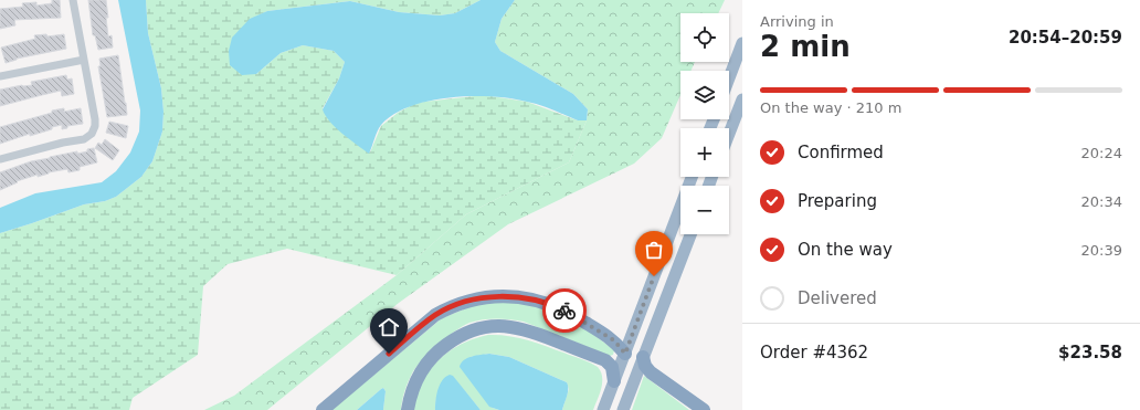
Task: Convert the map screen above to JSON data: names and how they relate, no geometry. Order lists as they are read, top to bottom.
{
  "page": {
    "heading": ["2 min", "Arriving in", "20:54–20:59"],
    "panel": ["Order #4362", "$23.58"],
    "map_buttons": ["+", "−"],
    "bar": "On the way · 210 m",
    "list": [
      ["Confirmed", "20:24"],
      ["Preparing", "20:34"],
      ["On the way", "20:39"],
      "Delivered"
    ]
  }
}
